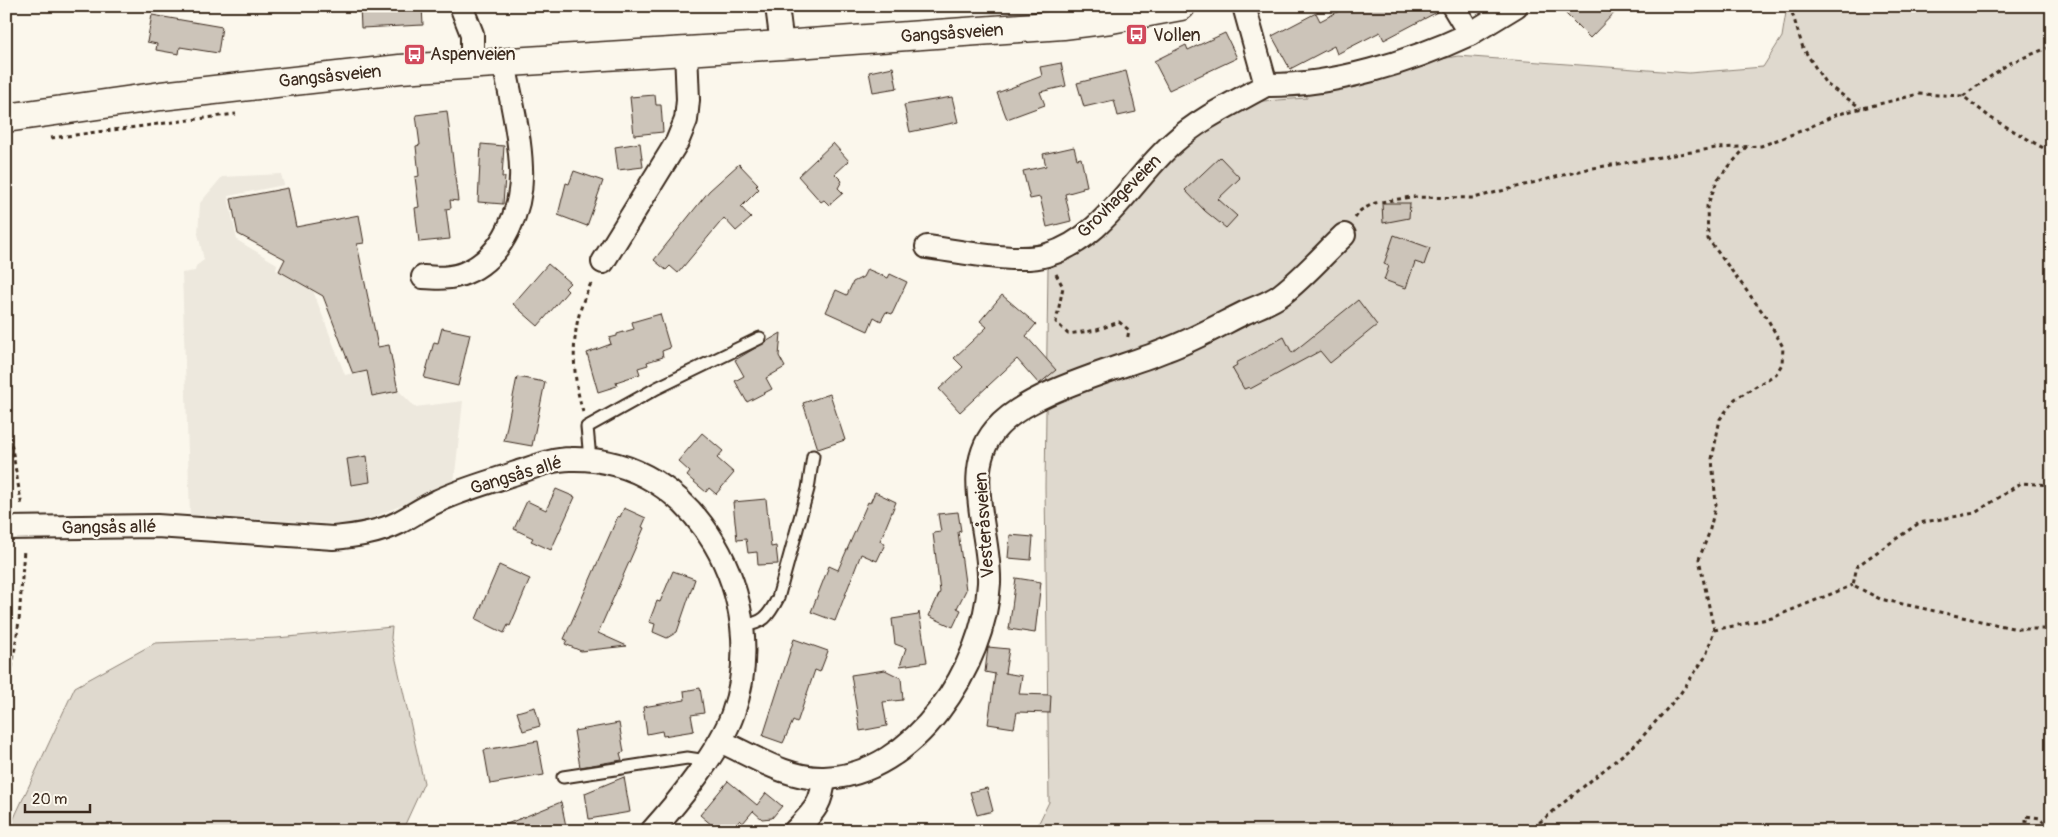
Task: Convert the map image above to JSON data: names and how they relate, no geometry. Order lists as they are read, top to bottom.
{
  "streets": {
    "street": [
      "Gangsåsveien",
      "Grovhageveien",
      "Gangsås allé",
      "Vesteråsveien"
    ]
  },
  "crossings": [
    ["Gangsås allé", "Vesteråsveien"]
  ],
  "places": {
    "bus stop": ["Vollen", "Aspenveien"]
  },
  "scale_bar": "20 m"
}
